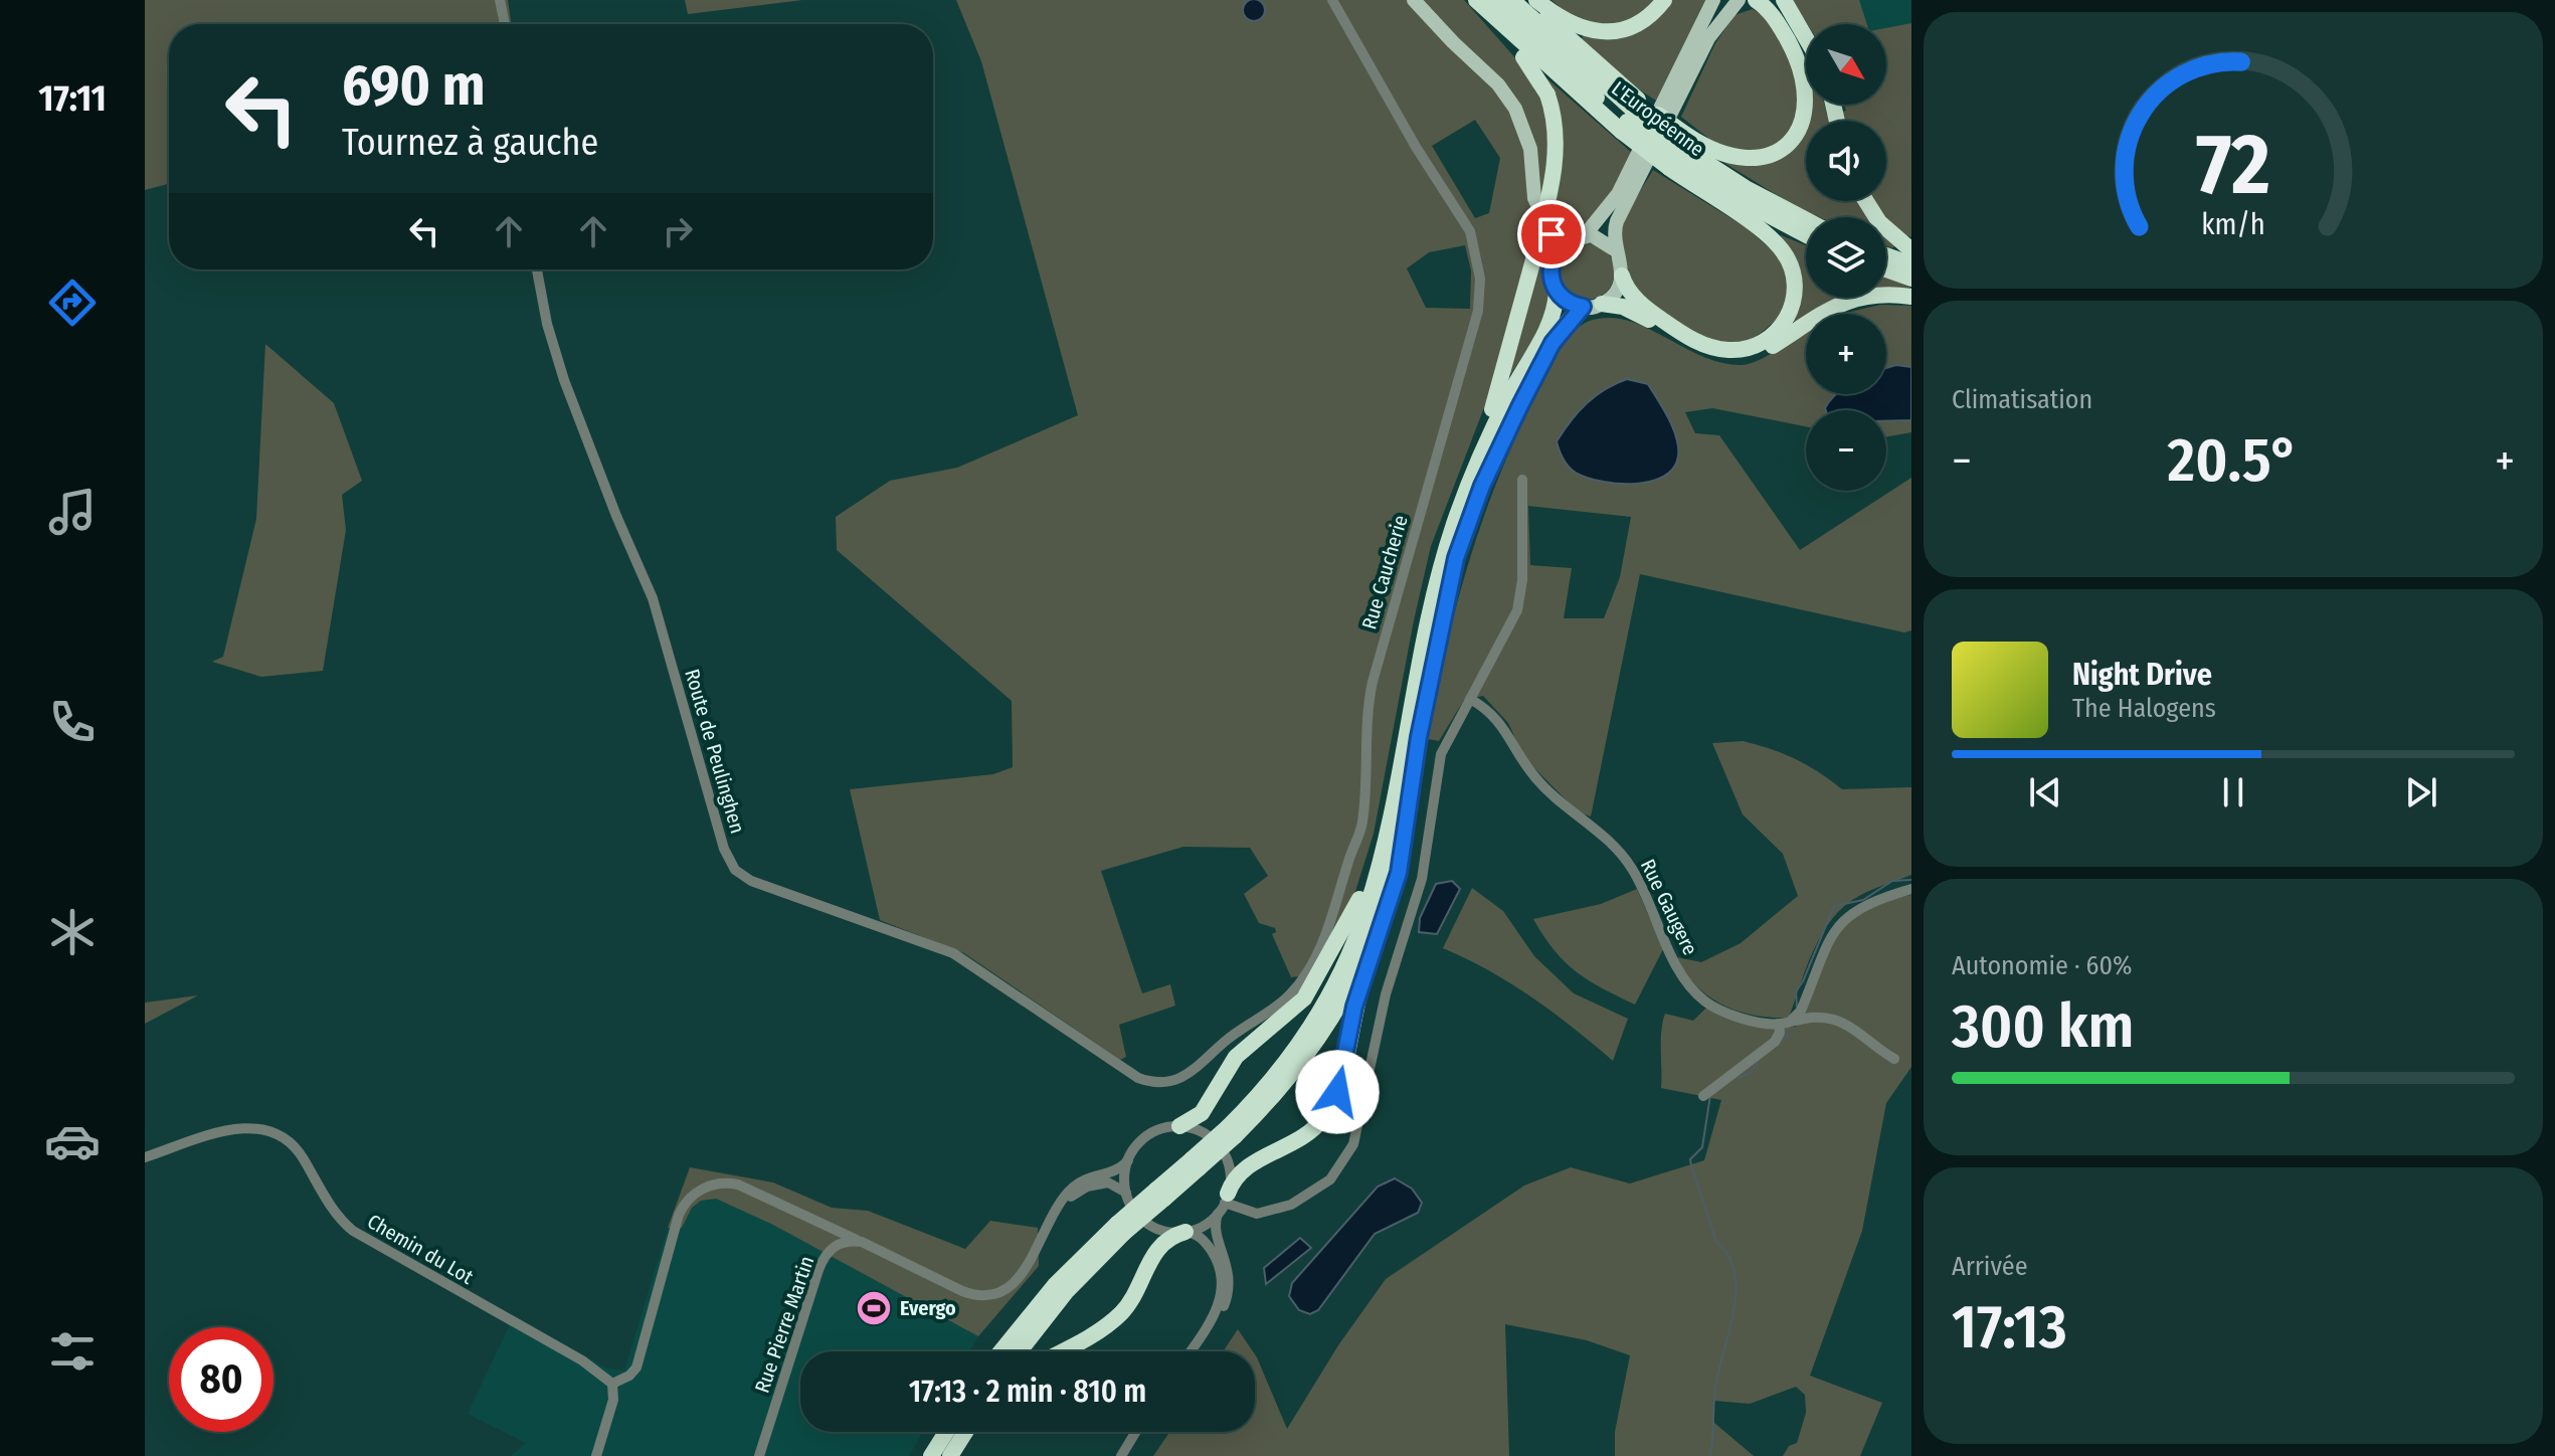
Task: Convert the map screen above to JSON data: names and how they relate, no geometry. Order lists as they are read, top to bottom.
{
  "streets": {
    "highway": ["L'Européenne"],
    "street": [
      "Rue Caucherie",
      "Route de Peulinghen",
      "Rue Gaugere",
      "Chemin du Lot",
      "Rue Pierre Martin"
    ]
  },
  "crossings": [
    ["Rue Caucherie", "Route de Peulinghen"]
  ],
  "places": {
    "sports": ["Evergo"]
  },
  "north": "bottom right",
  "page": {
    "tabs": "17:11",
    "map_buttons": ["+", "−"],
    "turn": ["690 m", "Tournez à gauche"],
    "tile": [
      "Climatisation",
      ["Autonomie · 60%", "300 km"],
      ["Arrivée", "17:13"]
    ],
    "heat": ["−", "20.5°", "+"],
    "song": ["Night Drive", "The Halogens"],
    "limit": "80",
    "trip": "17:13 · 2 min · 810 m",
    "gauge": ["72", "km/h"]
  }
}
